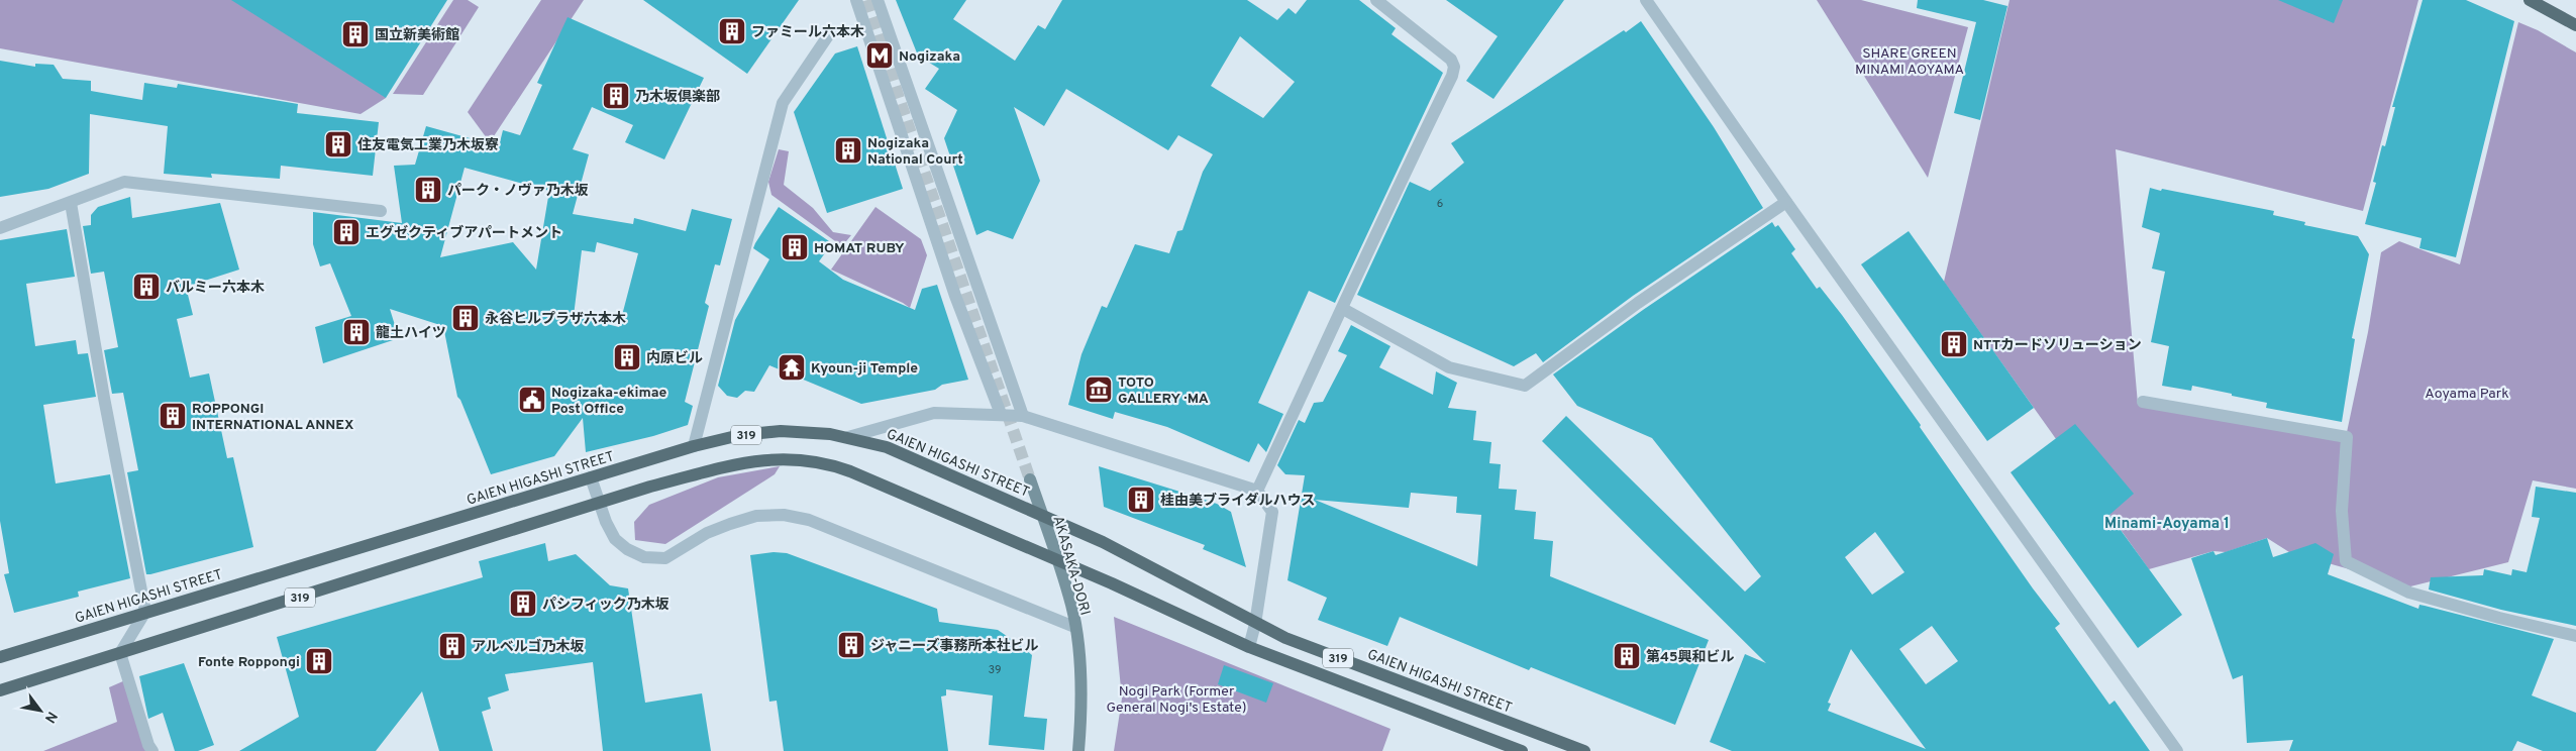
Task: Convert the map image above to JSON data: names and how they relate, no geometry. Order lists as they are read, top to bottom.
{
  "streets": {
    "main road": ["319", "GAIEN HIGASHI STREET", "AKASAKA-DORI"]
  },
  "districts": ["Minami-Aoyama 1"],
  "parks": ["SHARE GREEN MINAMI AOYAMA", "Aoyama Park", "Nogi Park (Former General Nogi's Estate)"],
  "places": {
    "building": [
      "ファミール六本木",
      "国立新美術館",
      "乃木坂倶楽部",
      "住友電気工業乃木坂寮",
      "Nogizaka National Court",
      "パーク・ノヴァ乃木坂",
      "エグゼクティブアパートメント",
      "HOMAT RUBY",
      "バルミー六本木",
      "永谷ヒルプラザ六本木",
      "龍土ハイツ",
      "NTTカードソリューション",
      "内原ビル",
      "ROPPONGI INTERNATIONAL ANNEX",
      "桂由美ブライダルハウス",
      "パシフィック乃木坂",
      "ジャニーズ事務所本社ビル",
      "アルベルゴ乃木坂",
      "第45興和ビル",
      "Fonte Roppongi"
    ],
    "metro station": ["Nogizaka"],
    "temple": ["Kyoun-ji Temple"],
    "museum": ["TOTO GALLERY · MA"],
    "public building": ["Nogizaka-ekimae Post Office"]
  },
  "house_numbers": ["6", "39"],
  "north": "bottom right"
}
